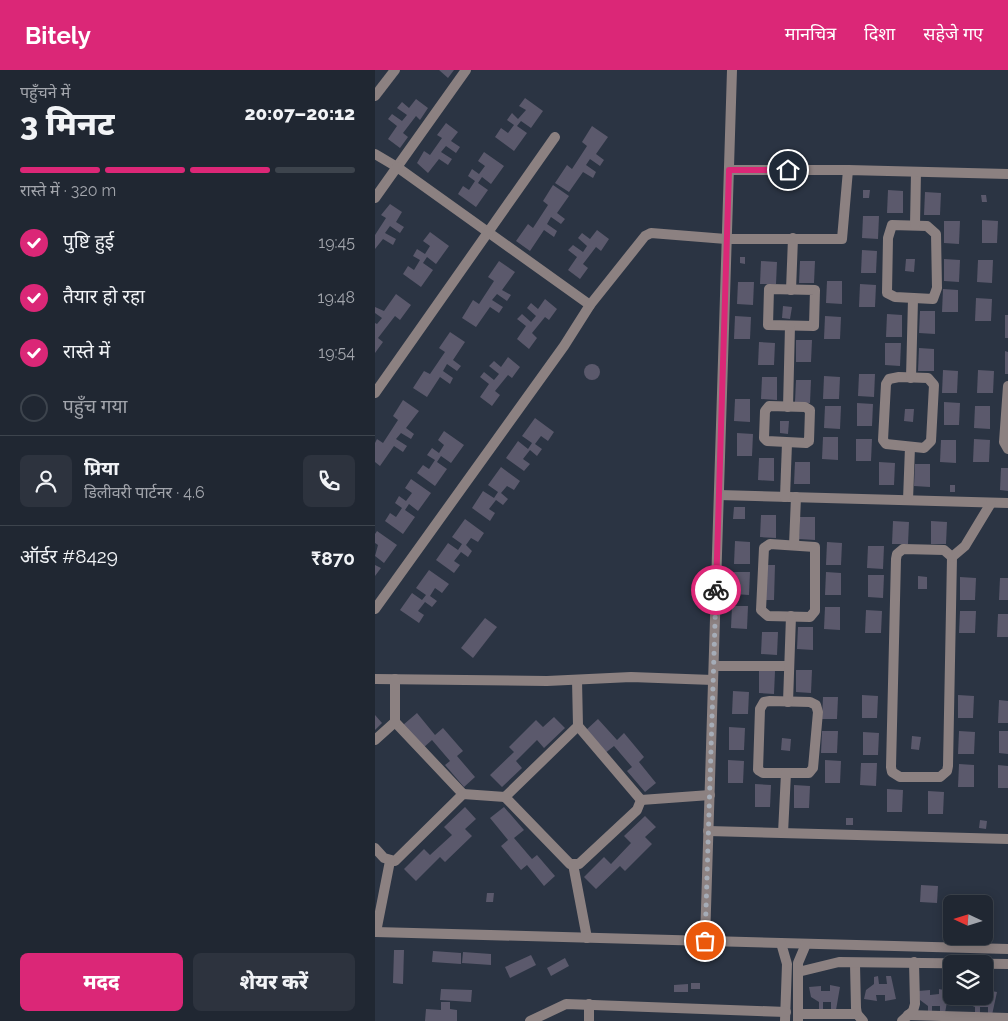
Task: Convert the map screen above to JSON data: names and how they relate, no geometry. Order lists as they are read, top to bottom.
{
  "north": "left",
  "page": {
    "header": "Bitely",
    "nav": ["मानचित्र", "दिशा", "सहेजे गए"],
    "heading": ["3 मिनट", "पहुँचने में", "20:07–20:12"],
    "panel": [
      "प्रिया",
      "डिलीवरी पार्टनर · 4.6",
      "ऑर्डर #8429",
      "₹870"
    ],
    "bar": "रास्ते में · 320 m",
    "list": [
      ["पुष्टि हुई", "19:45"],
      ["तैयार हो रहा", "19:48"],
      ["रास्ते में", "19:54"],
      "पहुँच गया"
    ],
    "buttons": ["मदद", "शेयर करें"]
  }
}
